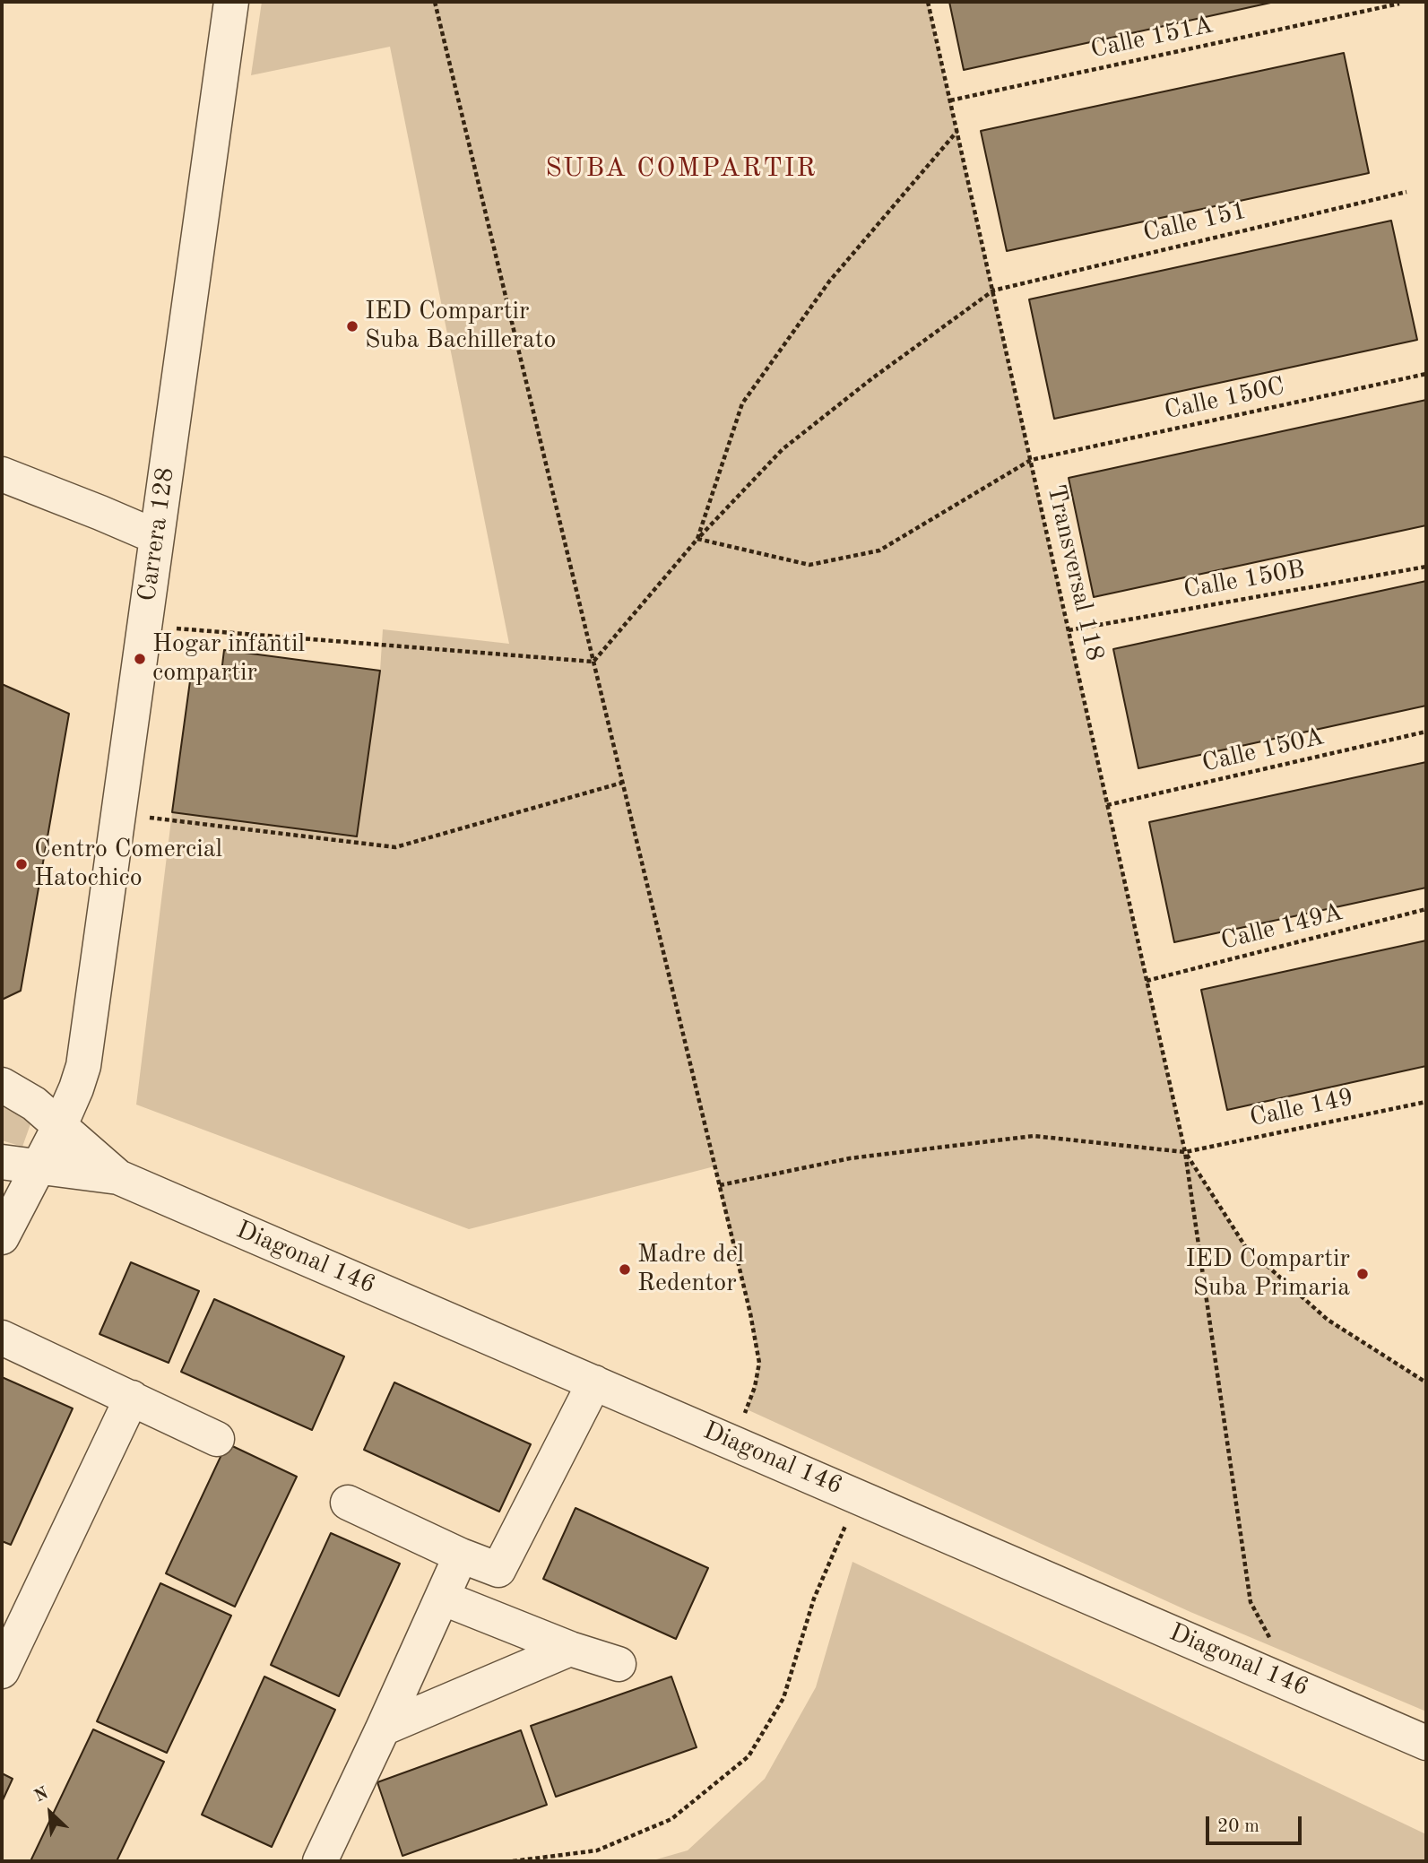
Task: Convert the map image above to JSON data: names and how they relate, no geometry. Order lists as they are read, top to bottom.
{
  "streets": {
    "street": ["Carrera 128", "Diagonal 146"],
    "path": [
      "Calle 151A",
      "Calle 151",
      "Calle 150C",
      "Transversal 118",
      "Calle 150B",
      "Calle 150A",
      "Calle 149A",
      "Calle 149"
    ]
  },
  "crossings": [
    ["Calle 151A", "Transversal 118"],
    ["Calle 151", "Transversal 118"],
    ["Calle 150C", "Transversal 118"],
    ["Carrera 128", "Diagonal 146"],
    ["Transversal 118", "Calle 150B"],
    ["Transversal 118", "Calle 150A"],
    ["Transversal 118", "Calle 149A"],
    ["Transversal 118", "Calle 149"],
    ["Transversal 118", "Diagonal 146"]
  ],
  "districts": ["SUBA COMPARTIR"],
  "places": [
    "IED Compartir Suba Bachillerato",
    "Hogar infantil compartir",
    "Centro Comercial Hatochico",
    "Madre del Redentor",
    "IED Compartir Suba Primaria"
  ],
  "scale_bar": "20 m",
  "north": "top left"
}
